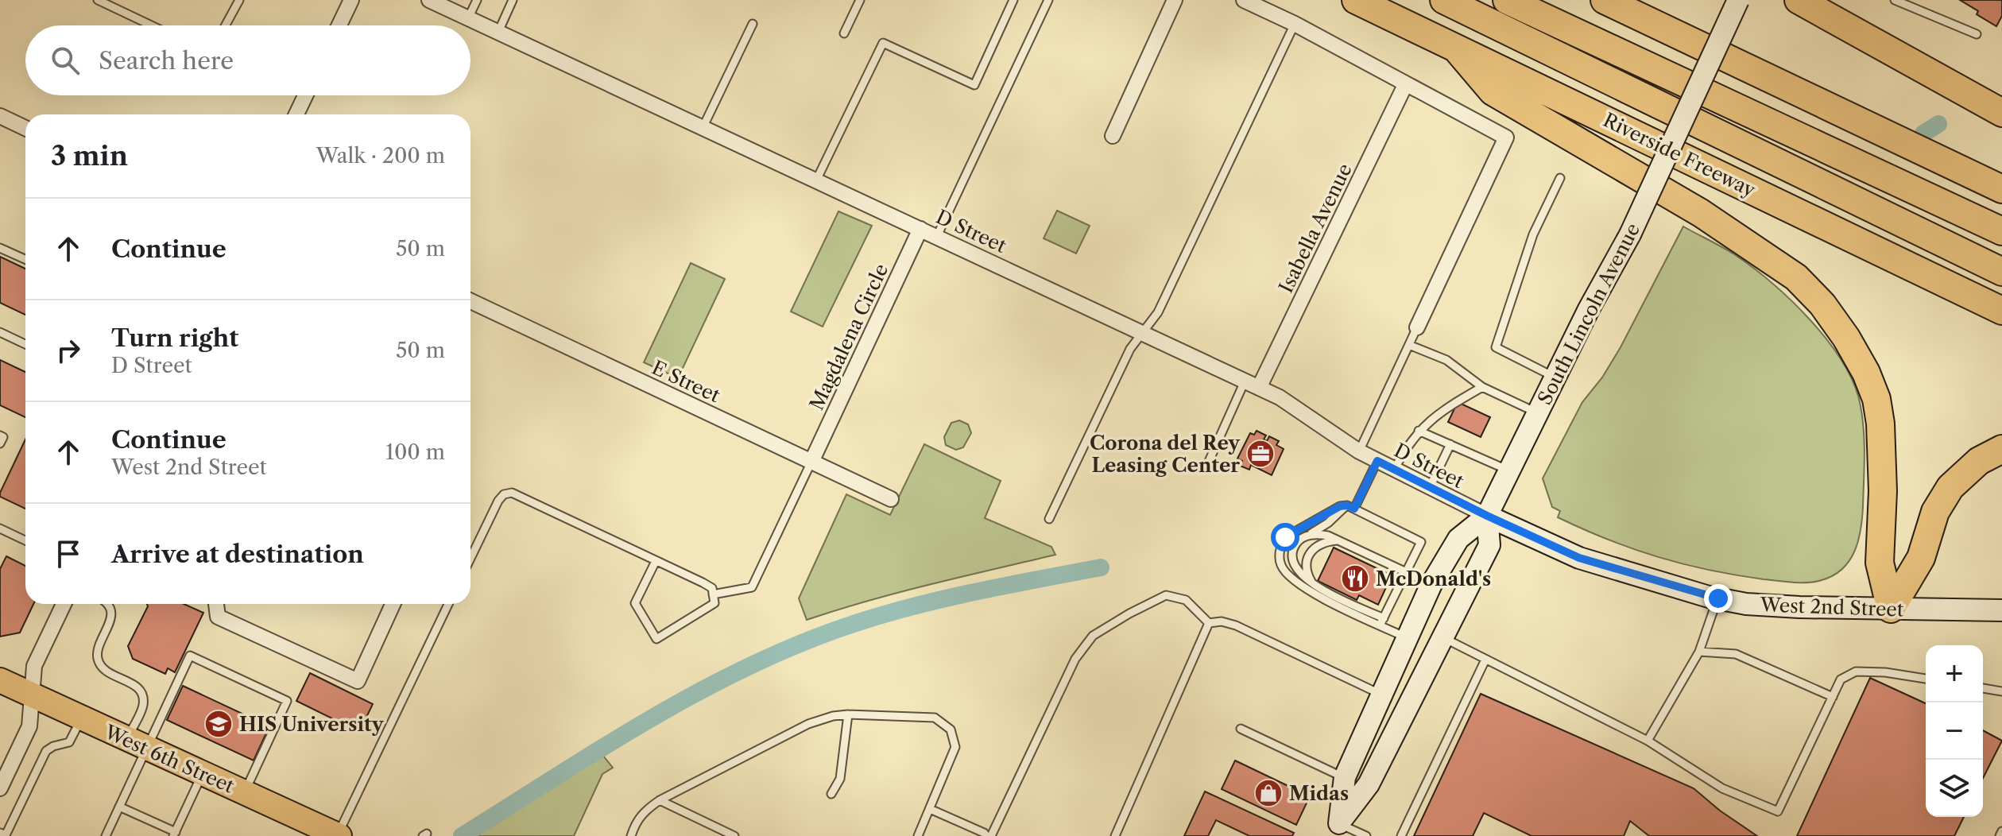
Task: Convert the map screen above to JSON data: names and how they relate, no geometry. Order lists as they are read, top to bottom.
{
  "streets": {
    "highway": ["Riverside Freeway"],
    "main road": ["South Lincoln Avenue", "West 2nd Street", "West 6th Street"],
    "street": [
      "Isabella Avenue",
      "D Street",
      "Magdalena Circle",
      "E Street"
    ]
  },
  "crossings": [
    ["Isabella Avenue", "D Street"],
    ["D Street", "South Lincoln Avenue"],
    ["D Street", "Magdalena Circle"],
    ["D Street", "West 2nd Street"],
    ["South Lincoln Avenue", "West 2nd Street"],
    ["Magdalena Circle", "E Street"]
  ],
  "places": {
    "office": ["Corona del Rey Leasing Center"],
    "restaurant": ["McDonald's"],
    "school or university": ["HIS University"],
    "shop": ["Midas"]
  },
  "page": {
    "search": "Search here",
    "heading": ["3 min", "Walk · 200 m"],
    "list": [
      ["Continue", "50 m"],
      ["Turn right", "D Street", "50 m"],
      ["Continue", "West 2nd Street", "100 m"],
      "Arrive at destination"
    ],
    "map_buttons": ["+", "−"]
  }
}
